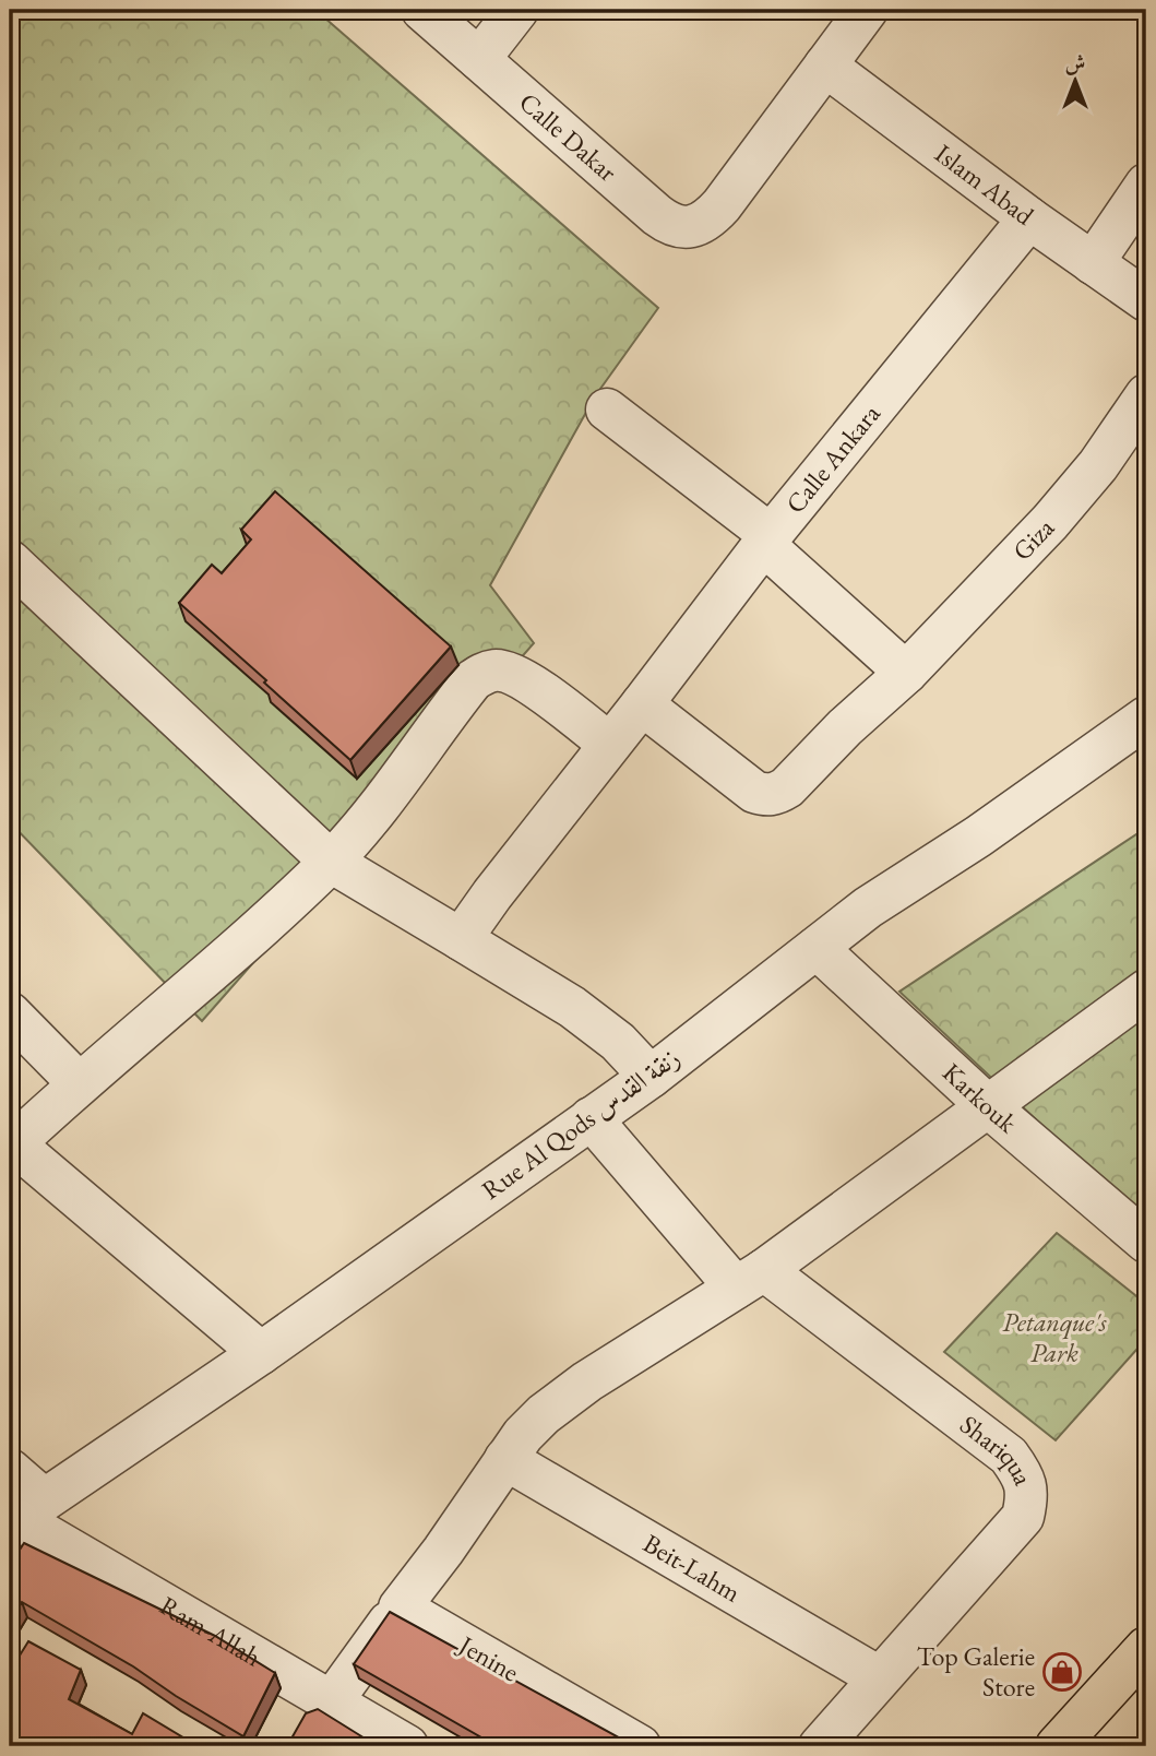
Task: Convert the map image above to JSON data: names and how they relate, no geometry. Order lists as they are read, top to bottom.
{
  "streets": {
    "street": [
      "Calle Dakar",
      "Islam Abad",
      "Calle Ankara",
      "Giza",
      "Karkouk",
      "Rue Al Qods زنقة القدس",
      "Shariqua",
      "Beit-Lahm",
      "Ram-Allah",
      "Jenine"
    ]
  },
  "crossings": [
    ["Calle Dakar", "Islam Abad"],
    ["Islam Abad", "Calle Ankara"],
    ["Calle Ankara", "Giza"],
    ["Karkouk", "Rue Al Qods زنقة القدس"],
    ["Rue Al Qods زنقة القدس", "Shariqua"],
    ["Rue Al Qods زنقة القدس", "Ram-Allah"],
    ["Shariqua", "Beit-Lahm"]
  ],
  "parks": ["Petanque's Park"],
  "places": {
    "shop": ["Top Galerie Store"]
  },
  "north": "top"
}
